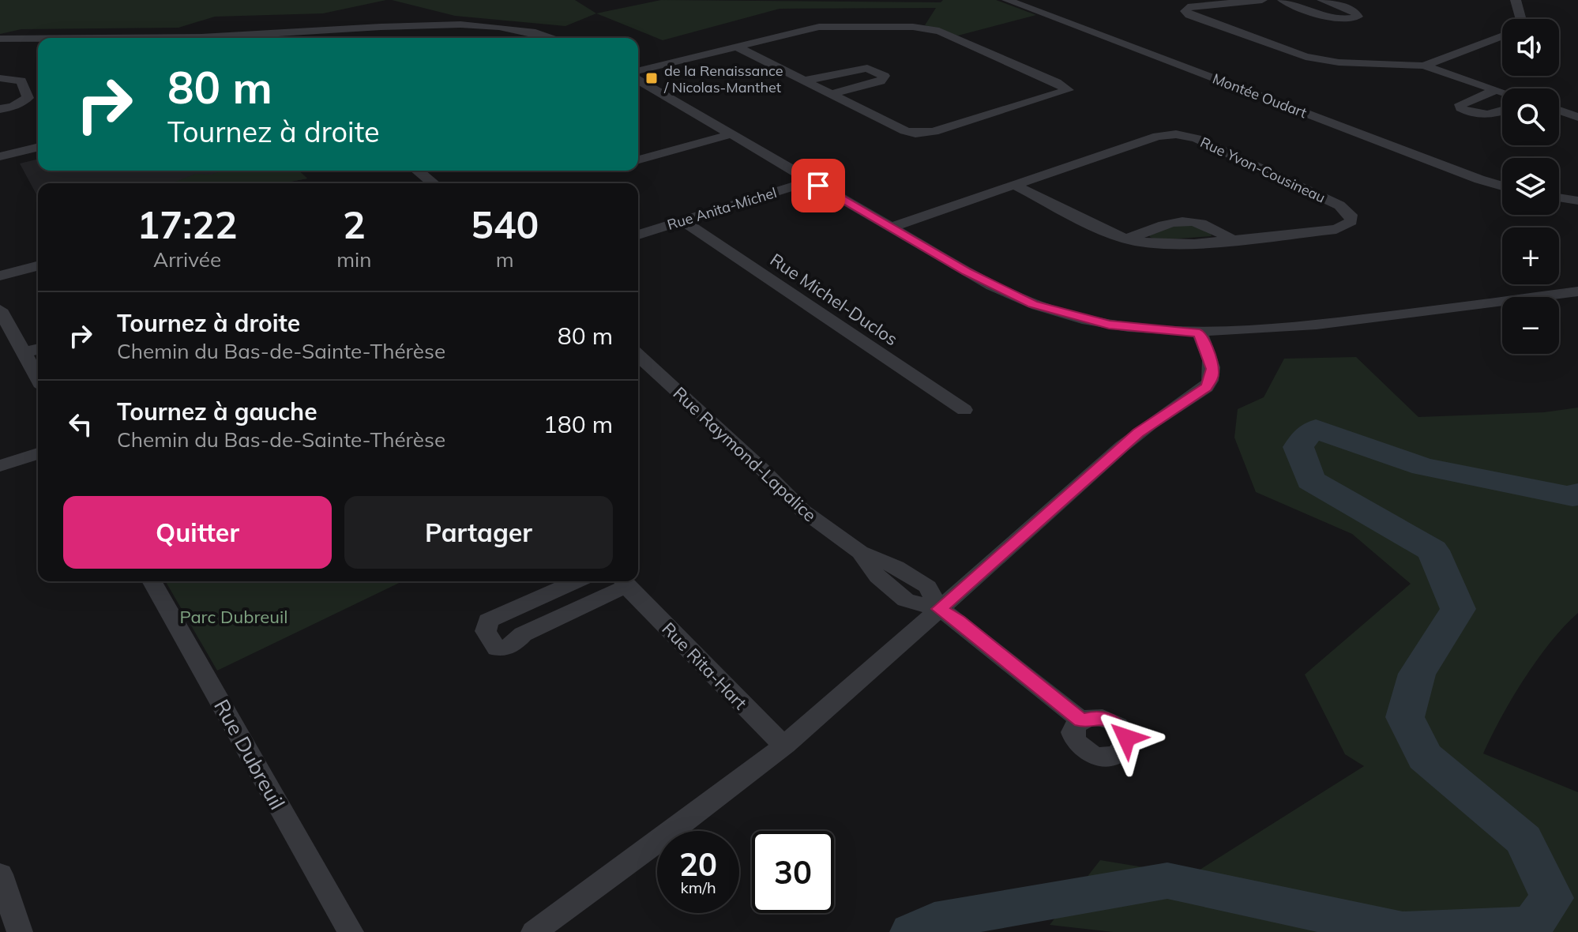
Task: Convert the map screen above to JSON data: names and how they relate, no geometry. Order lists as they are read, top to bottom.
{
  "streets": {
    "street": [
      "Montée Oudart",
      "Rue Yvon-Cousineau",
      "Rue Anita-Michel",
      "Rue Michel-Duclos",
      "Rue Raymond-Lapalice",
      "Rue Rita-Hart",
      "Rue Dubreuil"
    ]
  },
  "crossings": [
    ["Rue Anita-Michel", "Rue Michel-Duclos"]
  ],
  "parks": ["Parc Dubreuil"],
  "places": {
    "transit": ["de la Renaissance / Nicolas-Manthet"]
  },
  "page": {
    "map_buttons": ["+", "−"],
    "turn": ["80 m", "Tournez à droite"],
    "eta": [
      "17:22",
      "Arrivée",
      "2",
      "min",
      "540",
      "m"
    ],
    "list": [
      {
        "name": "Tournez à droite",
        "note": "Chemin du Bas-de-Sainte-Thérèse",
        "value": "80 m"
      },
      {
        "name": "Tournez à gauche",
        "note": "Chemin du Bas-de-Sainte-Thérèse",
        "value": "180 m"
      }
    ],
    "buttons": ["Quitter", "Partager"],
    "speed": "20 km/h",
    "limit": "30"
  }
}
